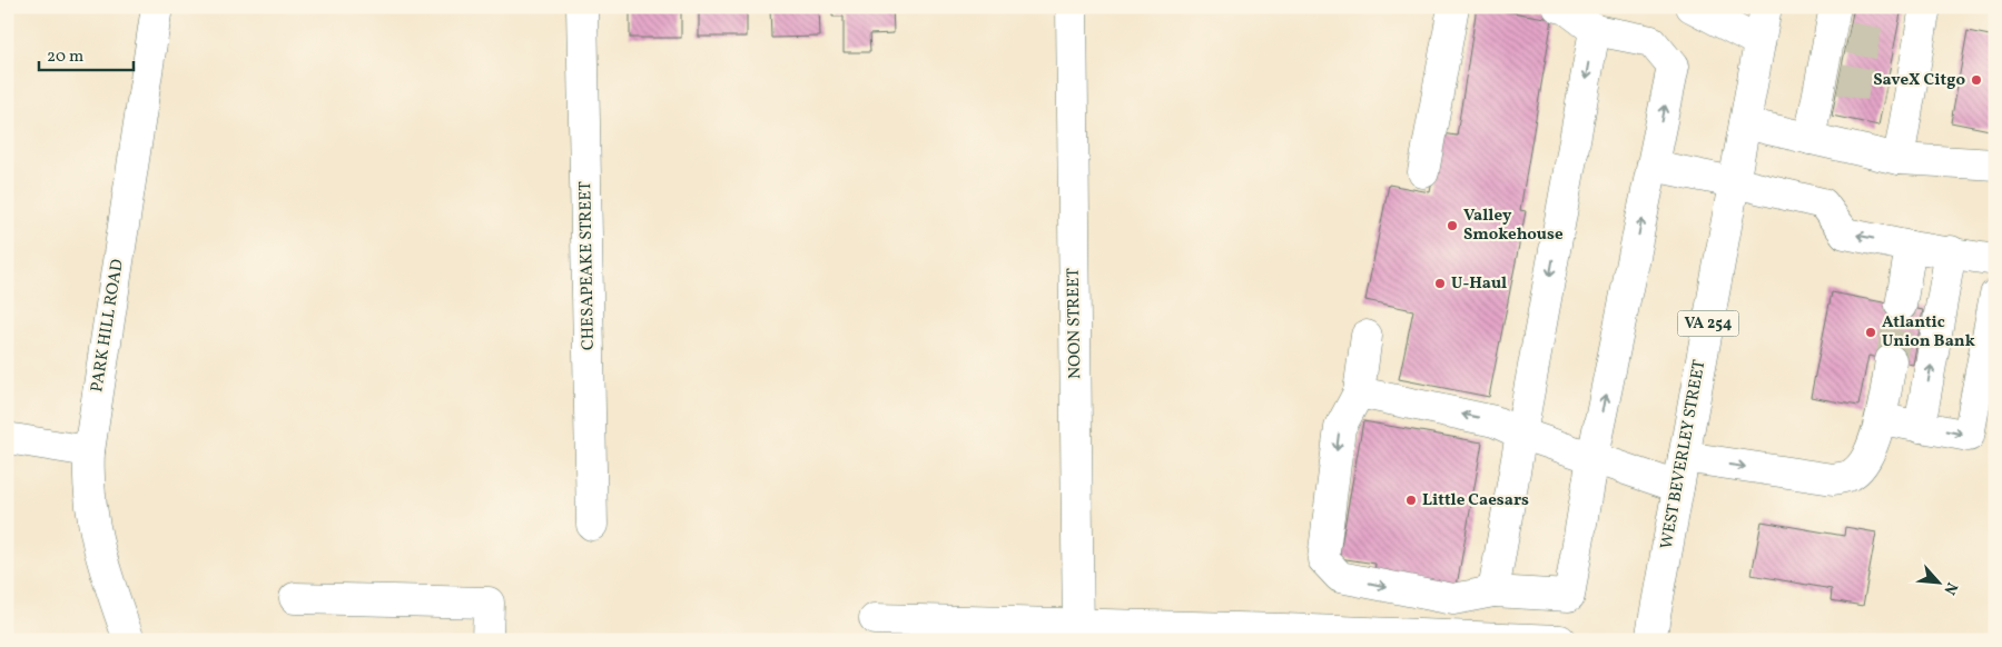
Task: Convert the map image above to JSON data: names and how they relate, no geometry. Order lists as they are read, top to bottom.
{
  "streets": {
    "street": [
      "CHESAPEAKE STREET",
      "NOON STREET",
      "VA 254",
      "PARK HILL ROAD",
      "WEST BEVERLEY STREET"
    ]
  },
  "places": [
    "SaveX Citgo",
    "Valley Smokehouse",
    "U-Haul",
    "Atlantic Union Bank",
    "Little Caesars"
  ],
  "scale_bar": "20 m",
  "north": "bottom right"
}
